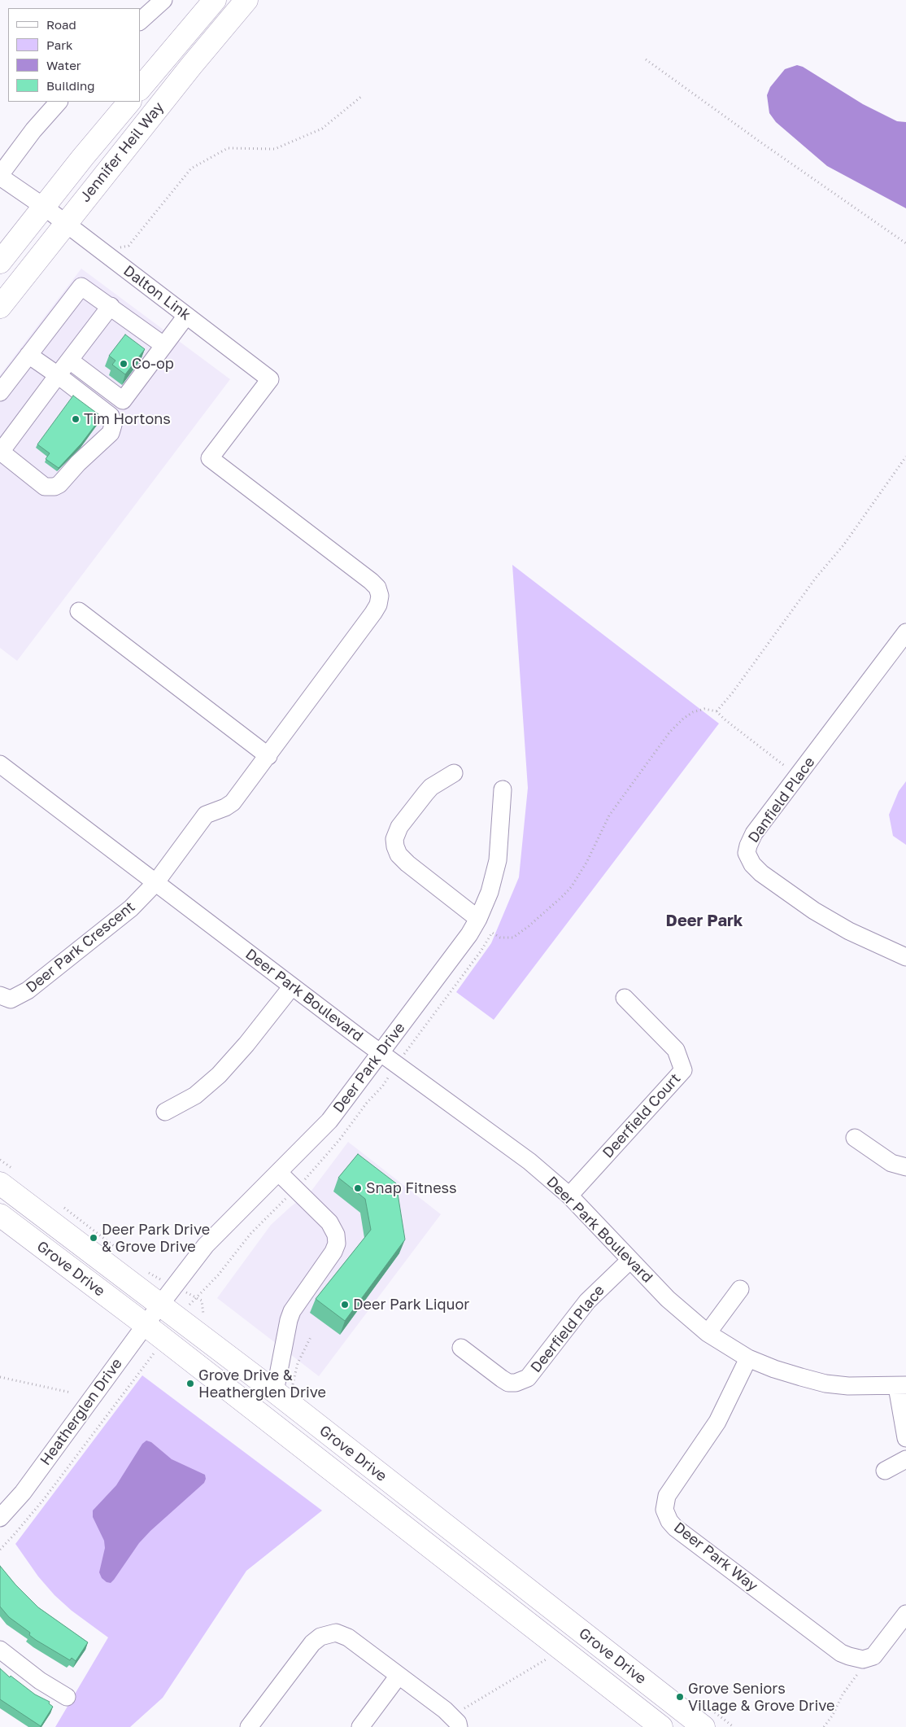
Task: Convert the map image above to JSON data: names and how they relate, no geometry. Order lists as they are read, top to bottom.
{
  "streets": {
    "main road": ["Jennifer Heil Way", "Grove Drive"],
    "street": [
      "Dalton Link",
      "Danfield Place",
      "Deer Park Crescent",
      "Deer Park Boulevard",
      "Deer Park Drive",
      "Deerfield Court",
      "Deerfield Place",
      "Heatherglen Drive",
      "Deer Park Way"
    ]
  },
  "crossings": [
    ["Jennifer Heil Way", "Dalton Link"],
    ["Dalton Link", "Deer Park Crescent"],
    ["Deer Park Crescent", "Deer Park Boulevard"],
    ["Deer Park Boulevard", "Deer Park Drive"],
    ["Deer Park Boulevard", "Deerfield Court"],
    ["Deer Park Boulevard", "Deerfield Place"],
    ["Deer Park Boulevard", "Deer Park Way"],
    ["Deer Park Drive", "Grove Drive"],
    ["Deer Park Drive", "Heatherglen Drive"],
    ["Grove Drive", "Heatherglen Drive"]
  ],
  "districts": ["Deer Park"],
  "places": [
    "Co-op",
    "Tim Hortons",
    "Snap Fitness",
    "Deer Park Drive & Grove Drive",
    "Deer Park Liquor",
    "Grove Drive & Heatherglen Drive",
    "Grove Seniors Village & Grove Drive"
  ],
  "legend": [
    "Road",
    "Park",
    "Water",
    "Building"
  ]
}
